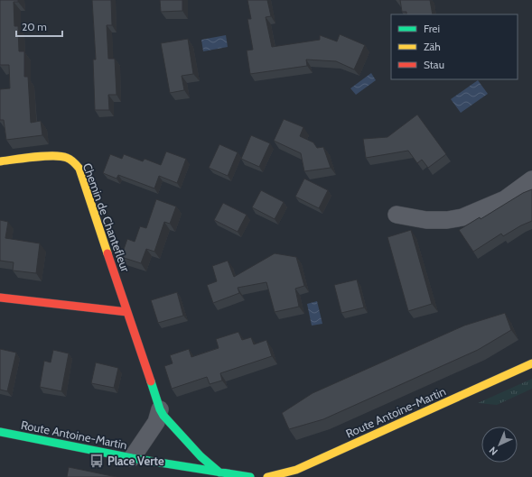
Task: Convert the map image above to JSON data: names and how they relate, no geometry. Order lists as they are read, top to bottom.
{
  "streets": {
    "street": ["Chemin de Chantefleur", "Route Antoine-Martin"]
  },
  "places": {
    "bus stop": ["Place Verte"]
  },
  "legend": ["Frei", "Zäh", "Stau"],
  "scale_bar": "20 m",
  "north": "bottom left"
}
